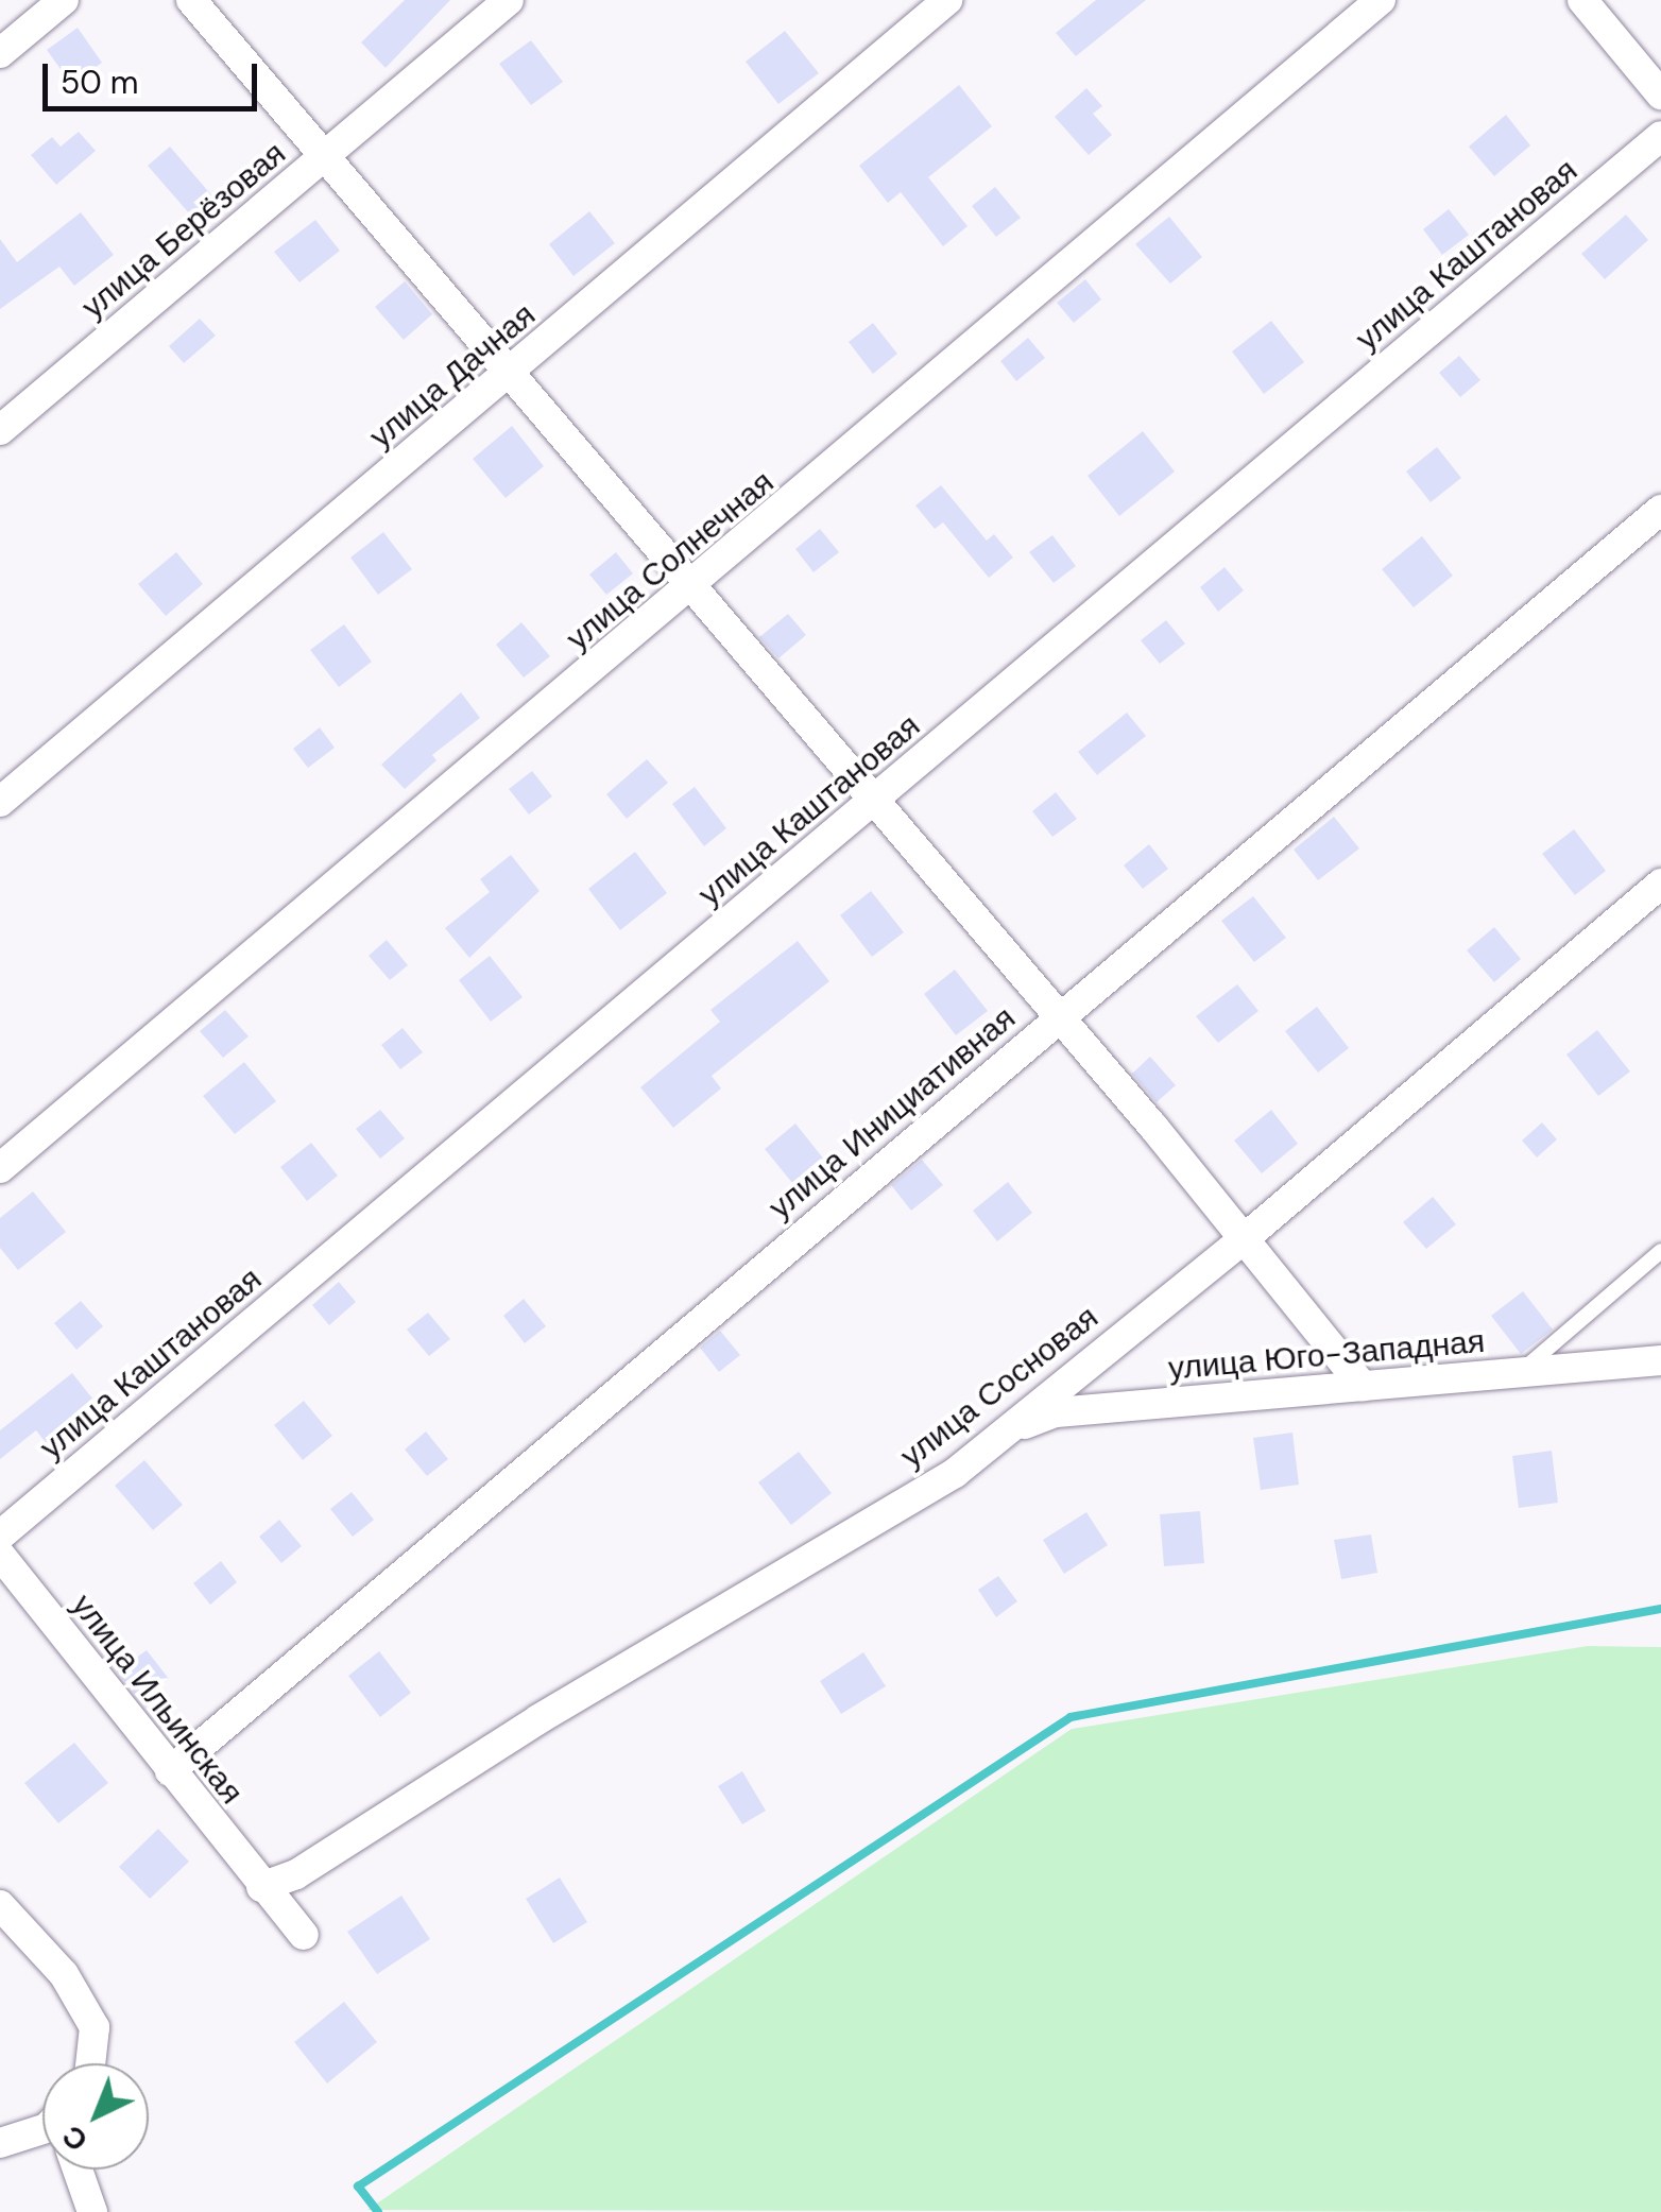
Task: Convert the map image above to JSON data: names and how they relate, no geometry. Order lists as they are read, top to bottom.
{
  "streets": {
    "street": [
      "улица Берёзовая",
      "улица Каштановая",
      "улица Дачная",
      "улица Солнечная",
      "улица Инициативная",
      "улица Юго-Западная",
      "улица Сосновая",
      "улица Ильинская"
    ]
  },
  "crossings": [
    ["улица Инициативная", "улица Ильинская"],
    ["улица Юго-Западная", "улица Сосновая"],
    ["улица Сосновая", "улица Ильинская"]
  ],
  "scale_bar": "50 m",
  "north": "bottom left"
}
